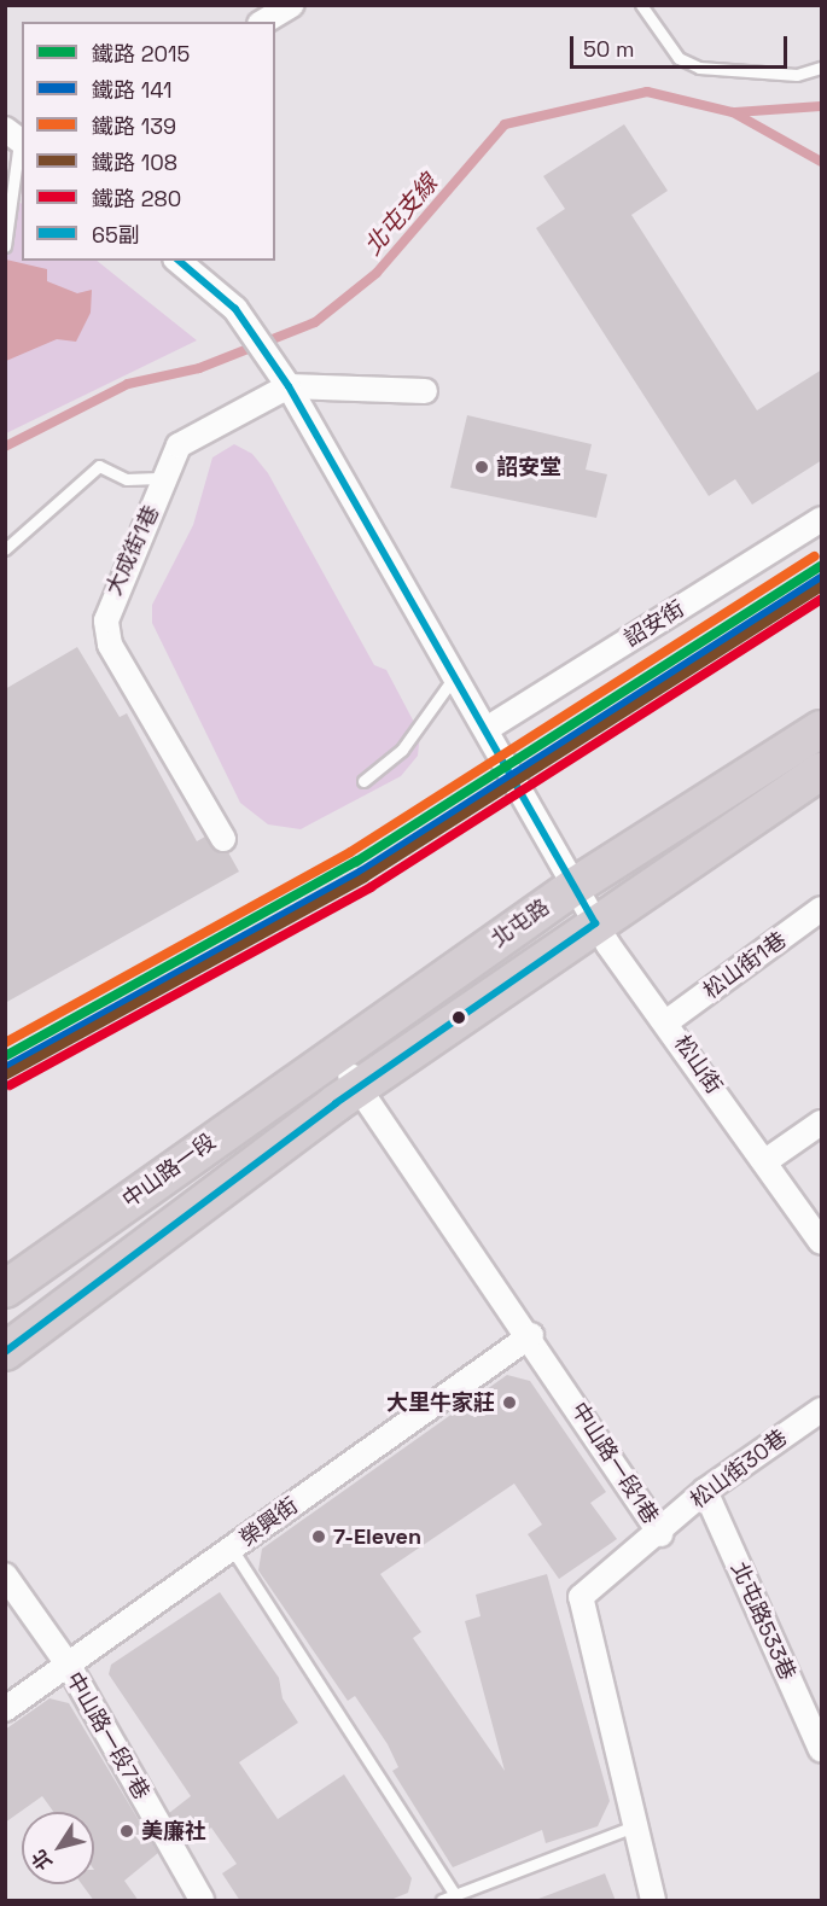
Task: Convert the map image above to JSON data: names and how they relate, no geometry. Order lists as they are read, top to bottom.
{
  "streets": {
    "main road": ["北屯路", "中山路一段"],
    "street": [
      "大成街1巷",
      "詔安街",
      "松山街1巷",
      "松山街",
      "中山路一段1巷",
      "松山街30巷",
      "榮興街",
      "北屯路533巷",
      "中山路一段7巷"
    ]
  },
  "crossings": [
    ["大成街1巷", "松山街"],
    ["詔安街", "松山街"],
    ["北屯路", "松山街"],
    ["北屯路", "中山路一段"],
    ["北屯路", "中山路一段1巷"],
    ["松山街1巷", "松山街"],
    ["中山路一段", "中山路一段1巷"],
    ["中山路一段1巷", "松山街30巷"],
    ["中山路一段1巷", "榮興街"],
    ["松山街30巷", "北屯路533巷"],
    ["榮興街", "中山路一段7巷"]
  ],
  "water": ["北屯支線"],
  "places": [
    "詔安堂",
    "大里牛家莊",
    "7-Eleven",
    "美廉社"
  ],
  "lines": [
    "transit line 65副",
    "rail line 139",
    "rail line 2015",
    "rail line 141",
    "rail line 108",
    "rail line 280"
  ],
  "legend": [
    "鐵路 2015",
    "鐵路 141",
    "鐵路 139",
    "鐵路 108",
    "鐵路 280",
    "65副"
  ],
  "scale_bar": "50 m",
  "north": "bottom left"
}
